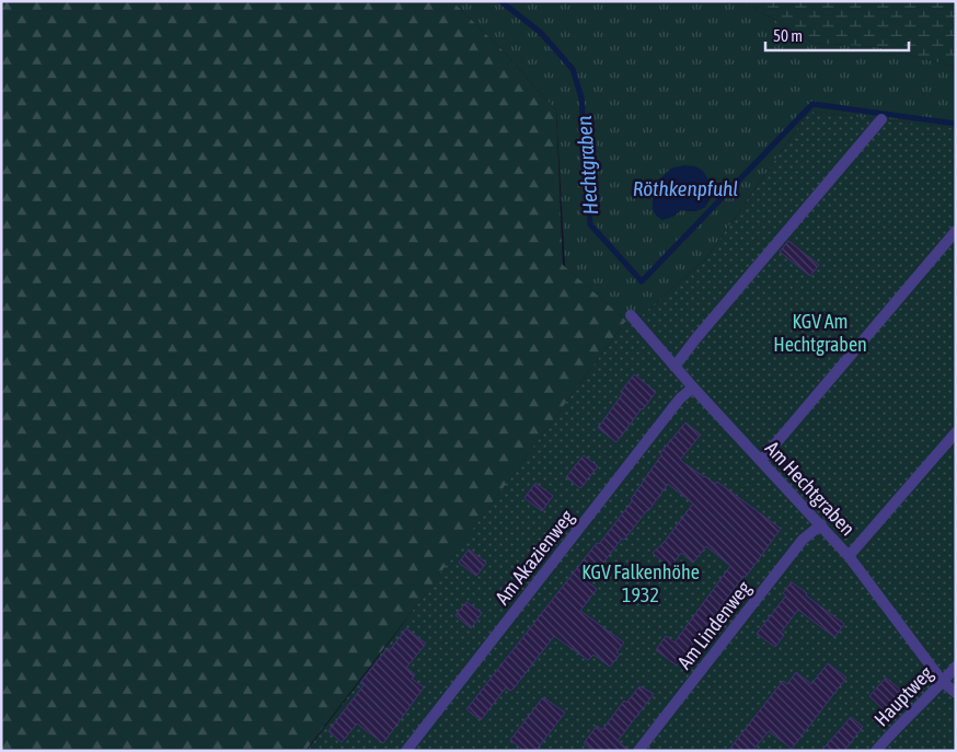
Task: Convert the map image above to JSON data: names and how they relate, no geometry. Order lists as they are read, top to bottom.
{
  "streets": {
    "lane": [
      "Am Hechtgraben",
      "Am Akazienweg",
      "Am Lindenweg",
      "Hauptweg"
    ]
  },
  "crossings": [
    ["Am Hechtgraben", "Am Akazienweg"],
    ["Am Hechtgraben", "Am Lindenweg"],
    ["Am Hechtgraben", "Hauptweg"]
  ],
  "water": ["Hechtgraben", "Röthkenpfuhl"],
  "parks": ["KGV Am Hechtgraben", "KGV Falkenhöhe 1932"],
  "scale_bar": "50 m"
}
